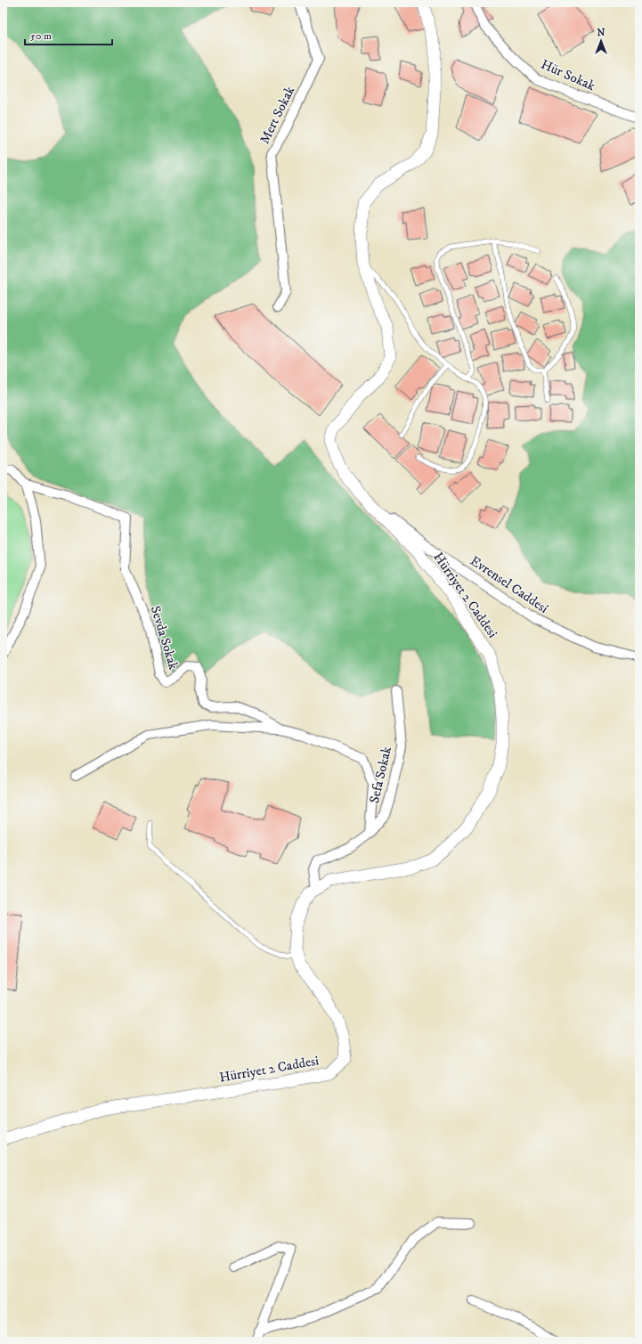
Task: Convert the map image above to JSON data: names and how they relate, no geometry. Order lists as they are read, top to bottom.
{
  "streets": {
    "street": [
      "Hür Sokak",
      "Mert Sokak",
      "Evrensel Caddesi",
      "Hürriyet 2 Caddesi",
      "Sevda Sokak",
      "Sefa Sokak"
    ]
  },
  "crossings": [
    ["Evrensel Caddesi", "Hürriyet 2 Caddesi"],
    ["Hürriyet 2 Caddesi", "Sefa Sokak"],
    ["Sevda Sokak", "Sefa Sokak"]
  ],
  "scale_bar": "50 m",
  "north": "top"
}
